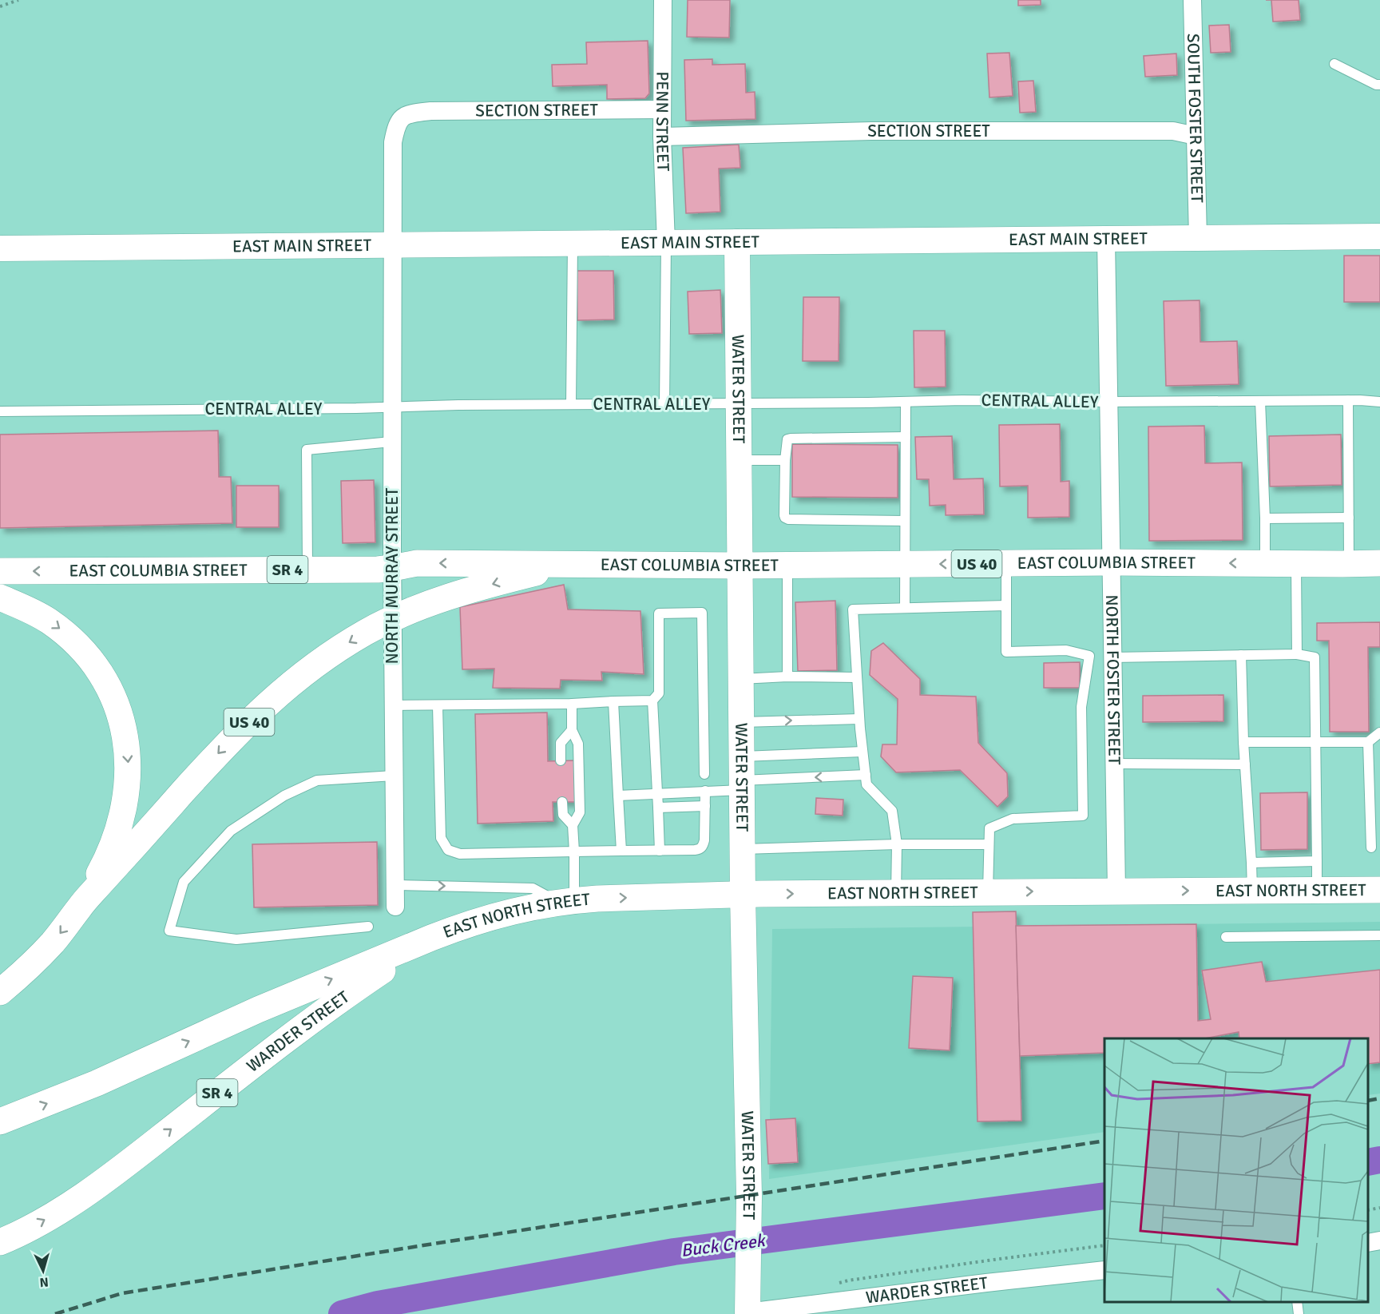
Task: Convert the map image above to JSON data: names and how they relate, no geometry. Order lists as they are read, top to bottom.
{
  "streets": {
    "main road": [
      "EAST MAIN STREET",
      "WATER STREET",
      "EAST COLUMBIA STREET",
      "US 40",
      "SR 4",
      "EAST NORTH STREET",
      "WARDER STREET"
    ],
    "street": [
      "SECTION STREET",
      "SOUTH FOSTER STREET",
      "PENN STREET",
      "NORTH MURRAY STREET",
      "NORTH FOSTER STREET"
    ],
    "lane": ["CENTRAL ALLEY"]
  },
  "crossings": [
    ["SECTION STREET", "SOUTH FOSTER STREET"],
    ["SECTION STREET", "PENN STREET"],
    ["SECTION STREET", "NORTH MURRAY STREET"],
    ["SOUTH FOSTER STREET", "EAST MAIN STREET"],
    ["PENN STREET", "EAST MAIN STREET"],
    ["EAST MAIN STREET", "WATER STREET"],
    ["EAST MAIN STREET", "NORTH MURRAY STREET"],
    ["EAST MAIN STREET", "NORTH FOSTER STREET"],
    ["WATER STREET", "CENTRAL ALLEY"],
    ["WATER STREET", "EAST COLUMBIA STREET"],
    ["WATER STREET", "EAST NORTH STREET"],
    ["WATER STREET", "WARDER STREET"],
    ["CENTRAL ALLEY", "NORTH MURRAY STREET"],
    ["CENTRAL ALLEY", "NORTH FOSTER STREET"],
    ["EAST COLUMBIA STREET", "US 40"],
    ["EAST COLUMBIA STREET", "NORTH MURRAY STREET"],
    ["EAST COLUMBIA STREET", "NORTH FOSTER STREET"],
    ["US 40", "NORTH MURRAY STREET"],
    ["NORTH FOSTER STREET", "EAST NORTH STREET"],
    ["EAST NORTH STREET", "WARDER STREET"]
  ],
  "one_way": ["EAST COLUMBIA STREET", "EAST NORTH STREET"],
  "water": ["Buck Creek"],
  "north": "bottom"
}
